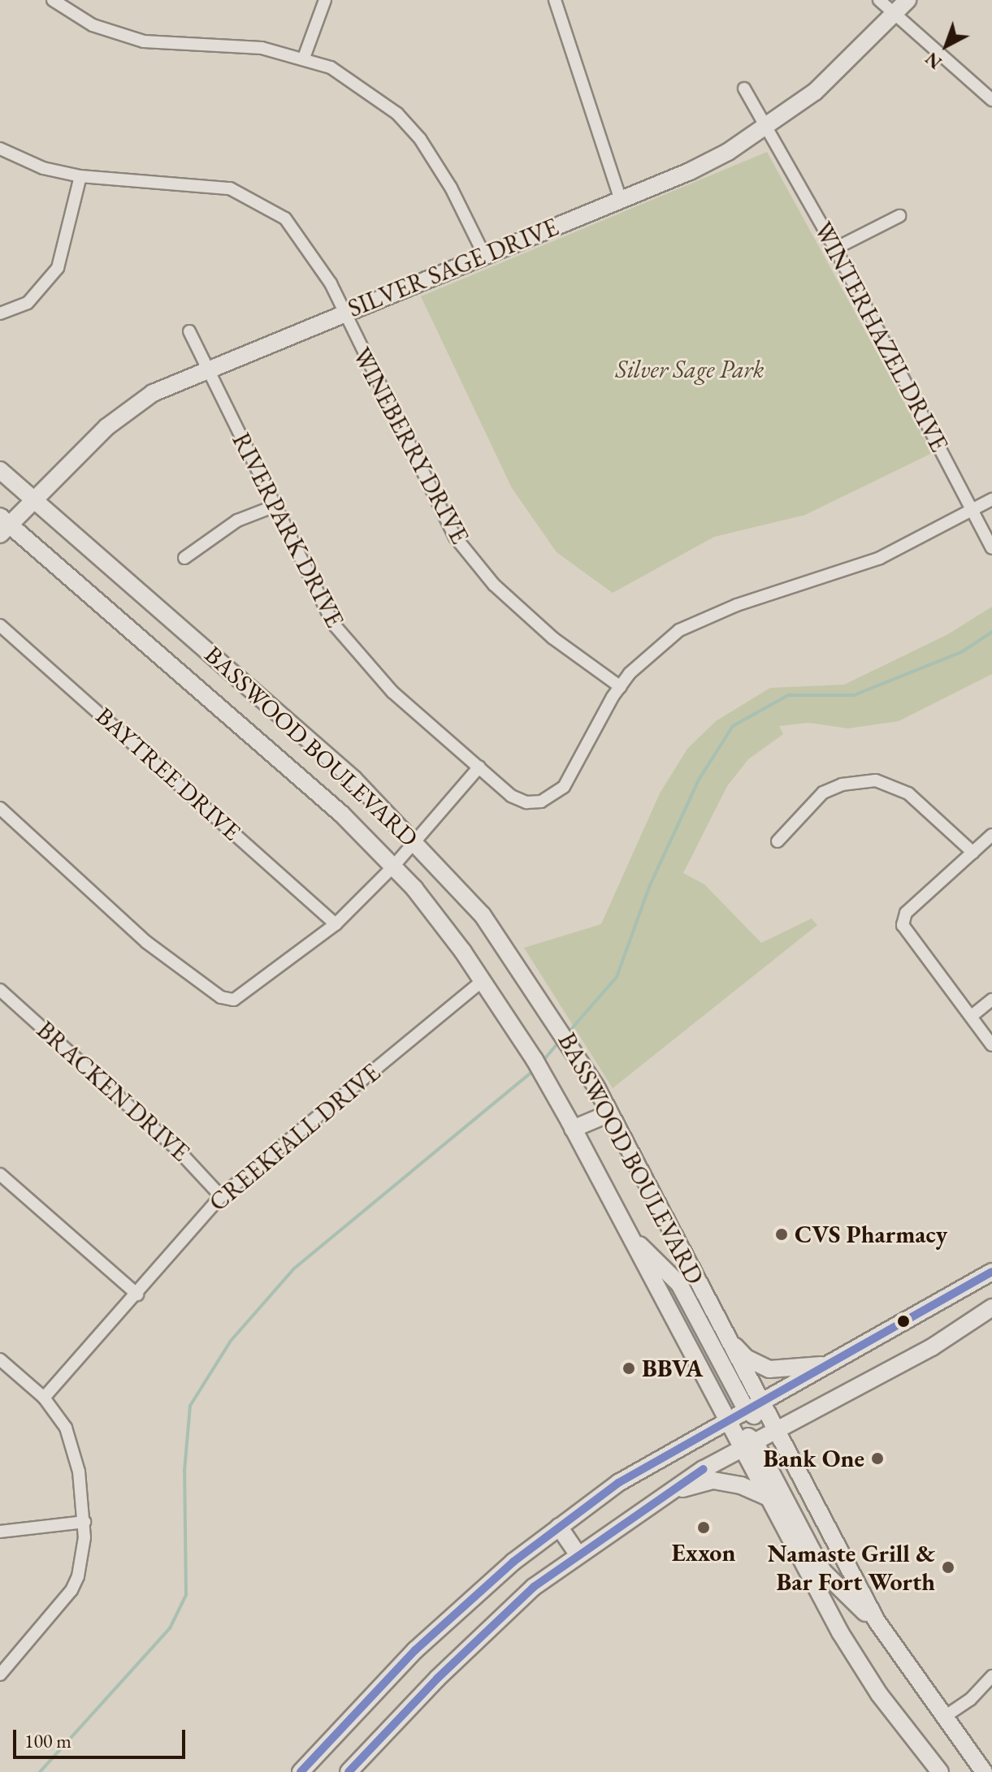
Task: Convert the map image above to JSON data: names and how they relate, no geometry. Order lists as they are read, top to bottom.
{
  "streets": {
    "main road": ["SILVER SAGE DRIVE", "BASSWOOD BOULEVARD"],
    "street": [
      "WINTERHAZEL DRIVE",
      "WINEBERRY DRIVE",
      "RIVERPARK DRIVE",
      "BAYTREE DRIVE",
      "BRACKEN DRIVE",
      "CREEKFALL DRIVE"
    ]
  },
  "crossings": [
    ["SILVER SAGE DRIVE", "WINTERHAZEL DRIVE"],
    ["SILVER SAGE DRIVE", "WINEBERRY DRIVE"],
    ["SILVER SAGE DRIVE", "RIVERPARK DRIVE"],
    ["SILVER SAGE DRIVE", "BASSWOOD BOULEVARD"],
    ["WINEBERRY DRIVE", "RIVERPARK DRIVE"],
    ["BASSWOOD BOULEVARD", "CREEKFALL DRIVE"],
    ["BRACKEN DRIVE", "CREEKFALL DRIVE"]
  ],
  "parks": ["Silver Sage Park"],
  "places": [
    "CVS Pharmacy",
    "BBVA",
    "Bank One",
    "Exxon",
    "Namaste Grill & Bar Fort Worth"
  ],
  "scale_bar": "100 m",
  "north": "bottom left"
}
